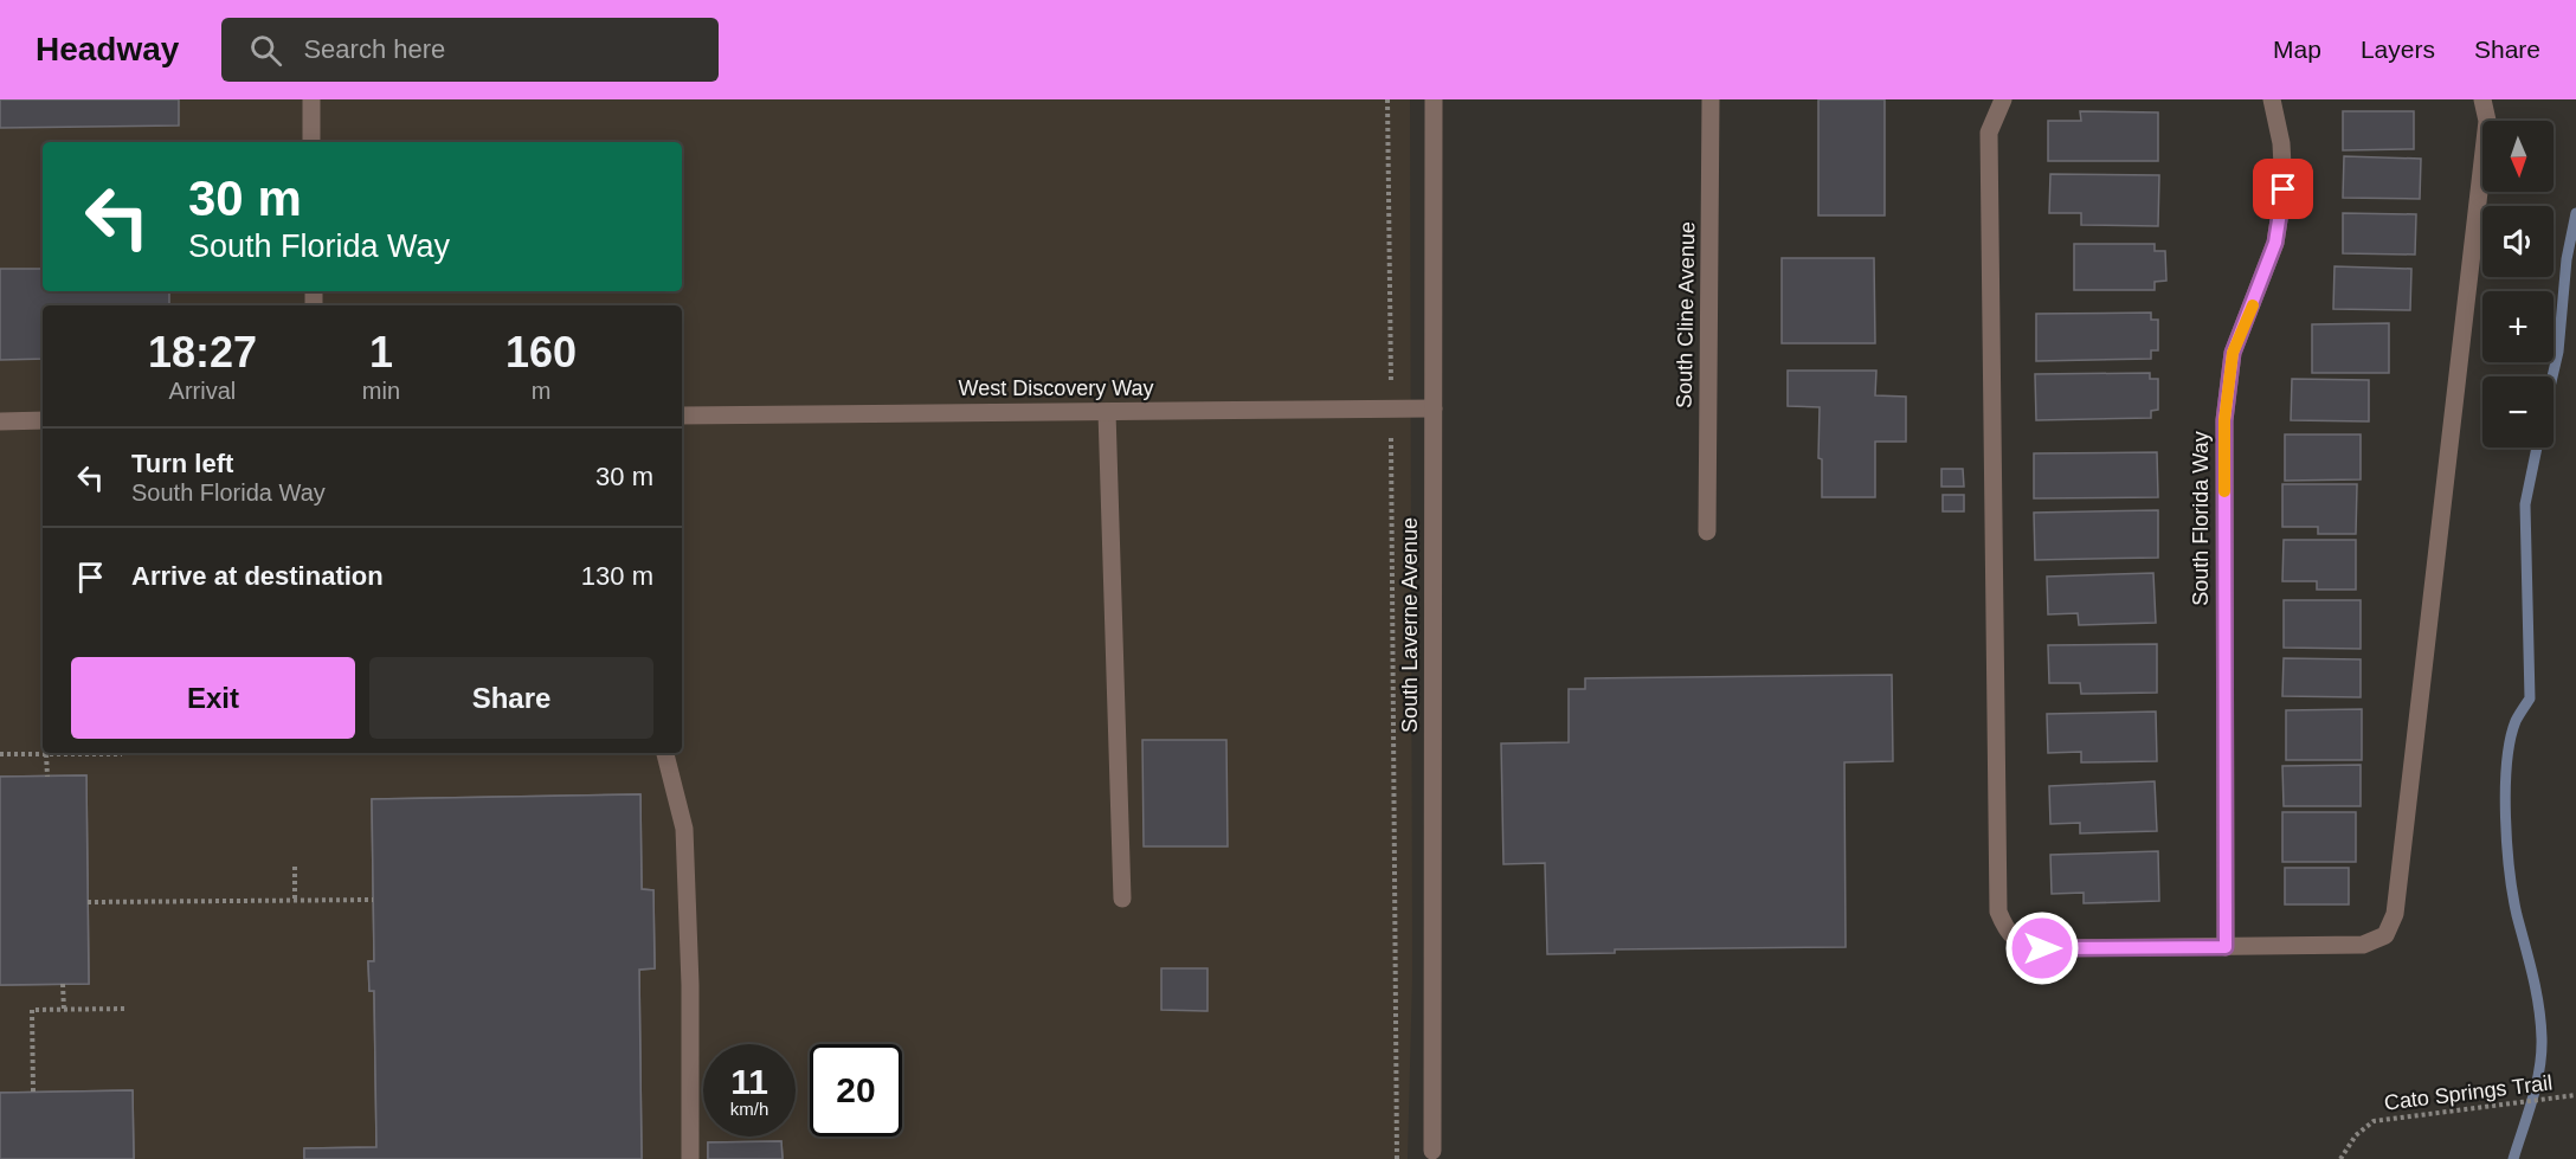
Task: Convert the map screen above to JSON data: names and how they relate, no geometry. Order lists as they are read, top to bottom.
{
  "streets": {
    "street": [
      "South Cline Avenue",
      "West Discovery Way",
      "South Florida Way",
      "South Laverne Avenue"
    ],
    "path": ["Cato Springs Trail"]
  },
  "crossings": [
    ["West Discovery Way", "South Laverne Avenue"]
  ],
  "north": "bottom",
  "page": {
    "header": "Headway",
    "search": "Search here",
    "nav": ["Map", "Layers", "Share"],
    "map_buttons": ["+", "−"],
    "turn": ["30 m", "South Florida Way"],
    "eta": [
      "18:27",
      "Arrival",
      "1",
      "min",
      "160",
      "m"
    ],
    "list": [
      {
        "name": "Turn left",
        "note": "South Florida Way",
        "value": "30 m"
      },
      {
        "name": "Arrive at destination",
        "value": "130 m"
      }
    ],
    "buttons": ["Exit", "Share"],
    "speed": "11 km/h",
    "limit": "20"
  }
}
